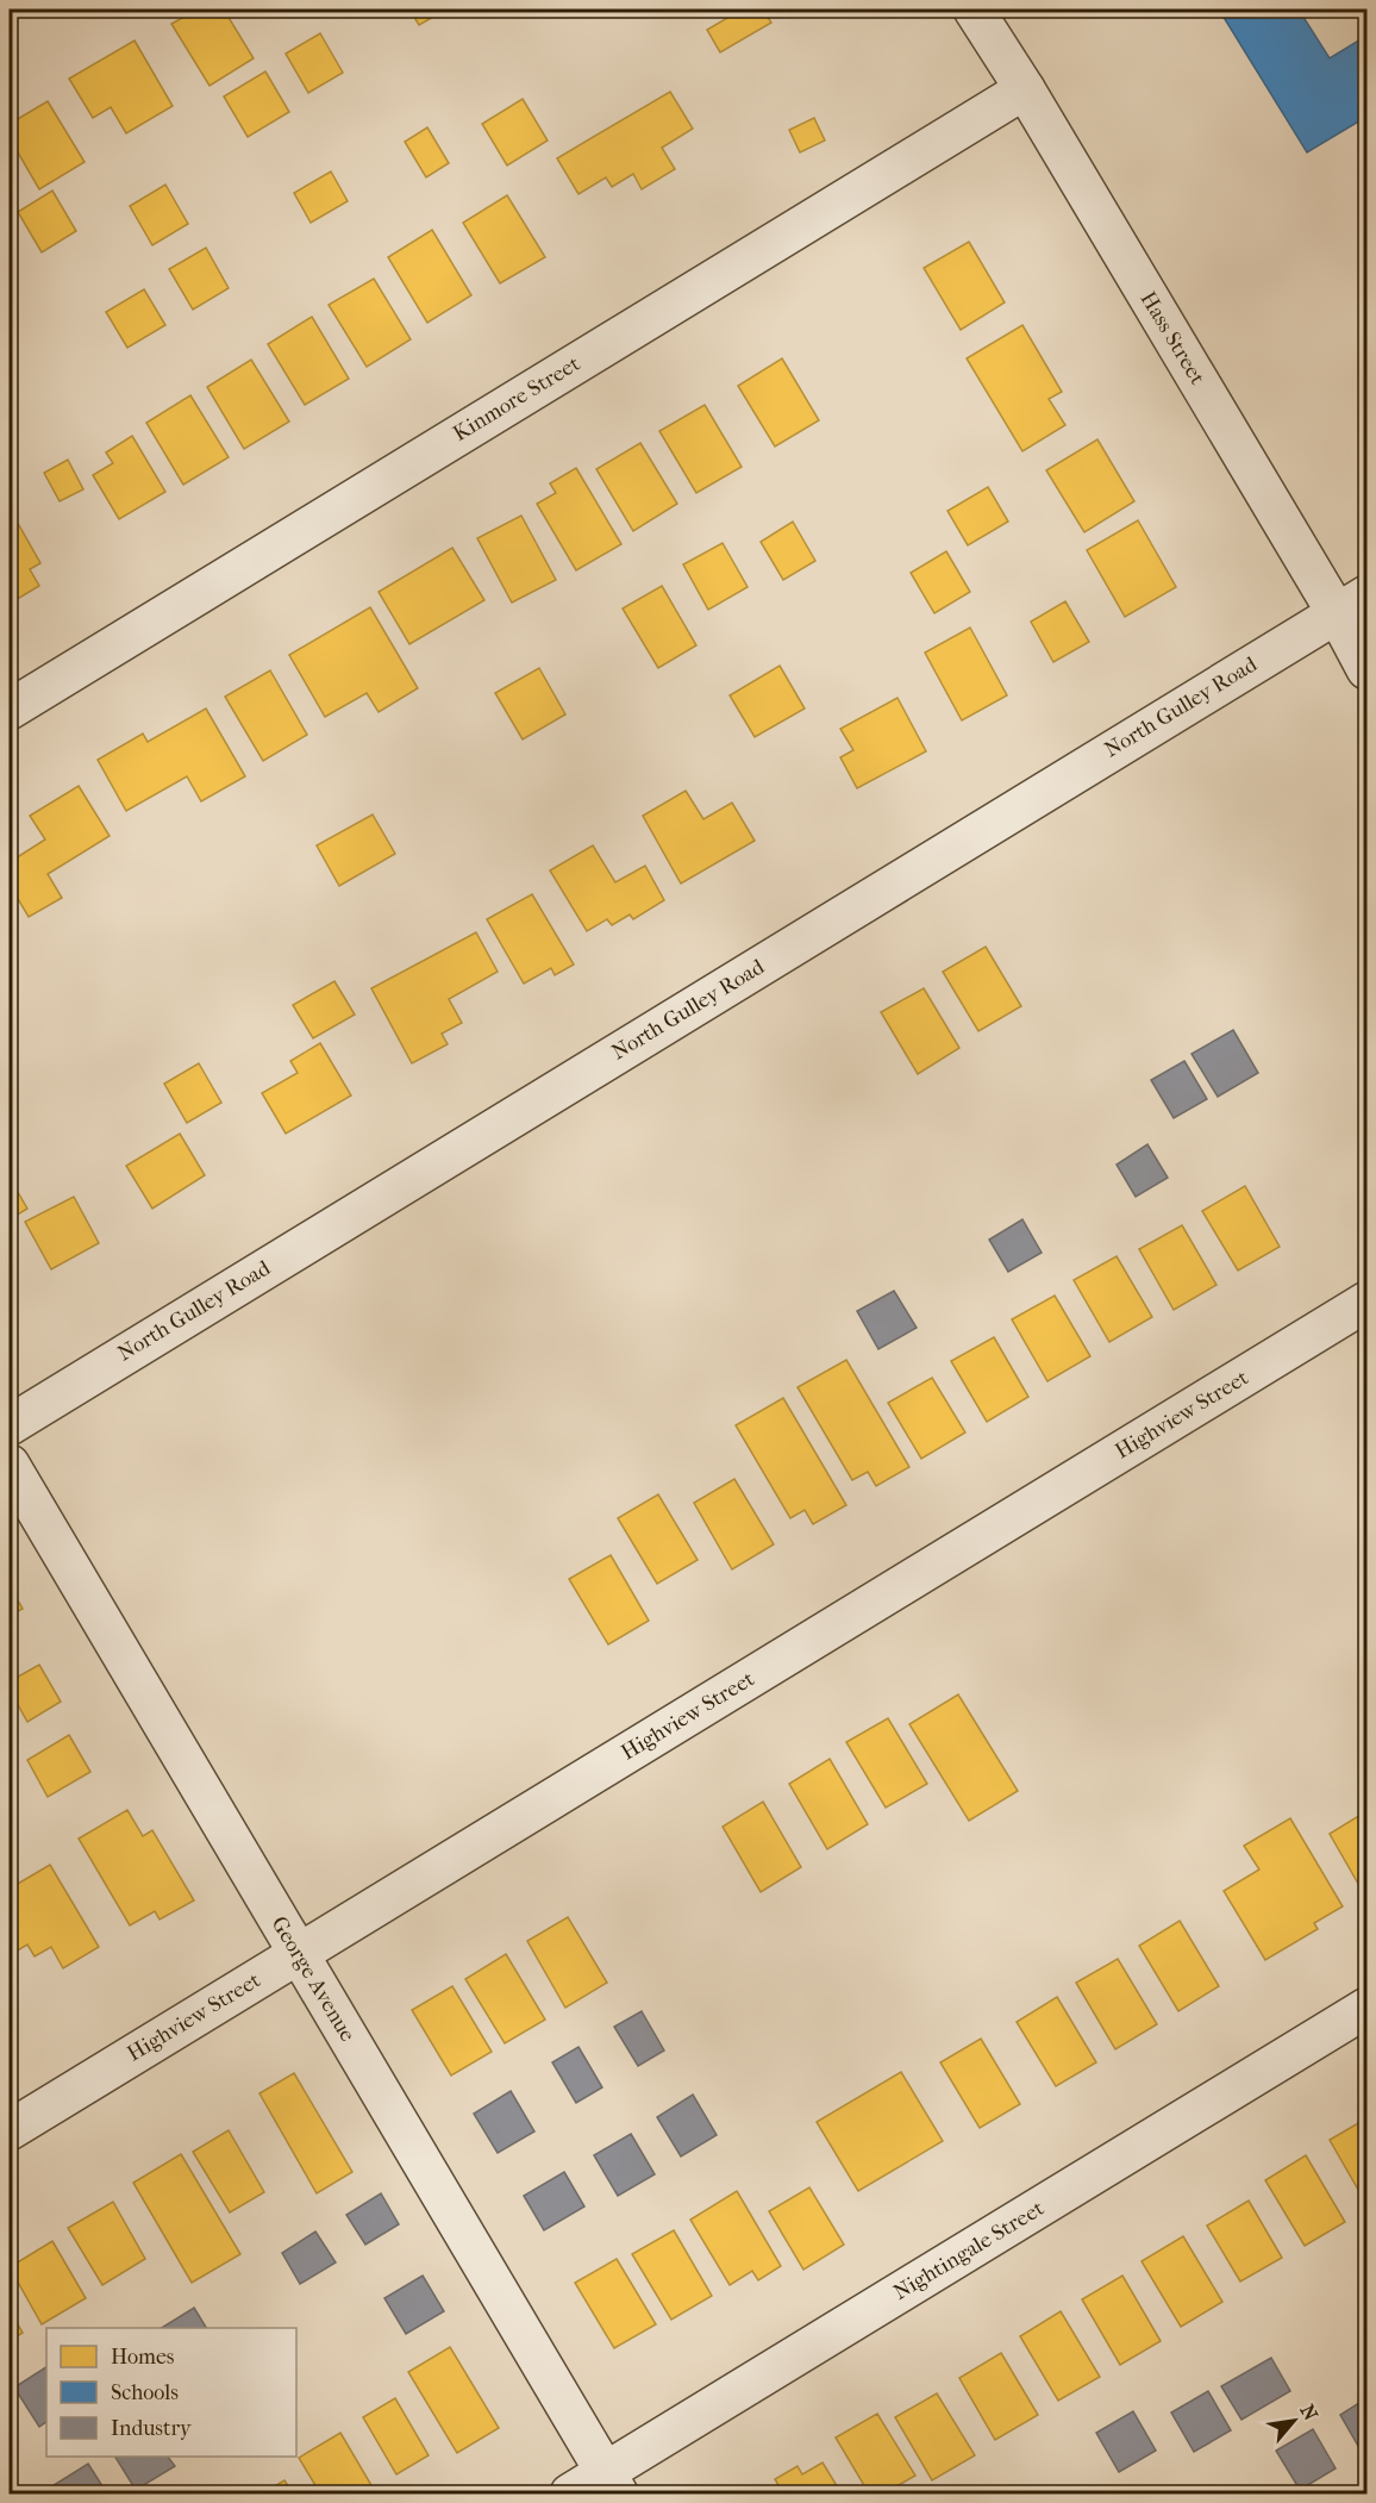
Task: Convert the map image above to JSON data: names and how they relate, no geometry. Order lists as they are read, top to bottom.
{
  "streets": {
    "street": [
      "Hass Street",
      "Kinmore Street",
      "North Gulley Road",
      "Highview Street",
      "George Avenue",
      "Nightingale Street"
    ]
  },
  "crossings": [
    ["Hass Street", "Kinmore Street"],
    ["Hass Street", "North Gulley Road"],
    ["Highview Street", "George Avenue"],
    ["George Avenue", "Nightingale Street"]
  ],
  "legend": ["Homes", "Schools", "Industry"],
  "north": "top right"
}
